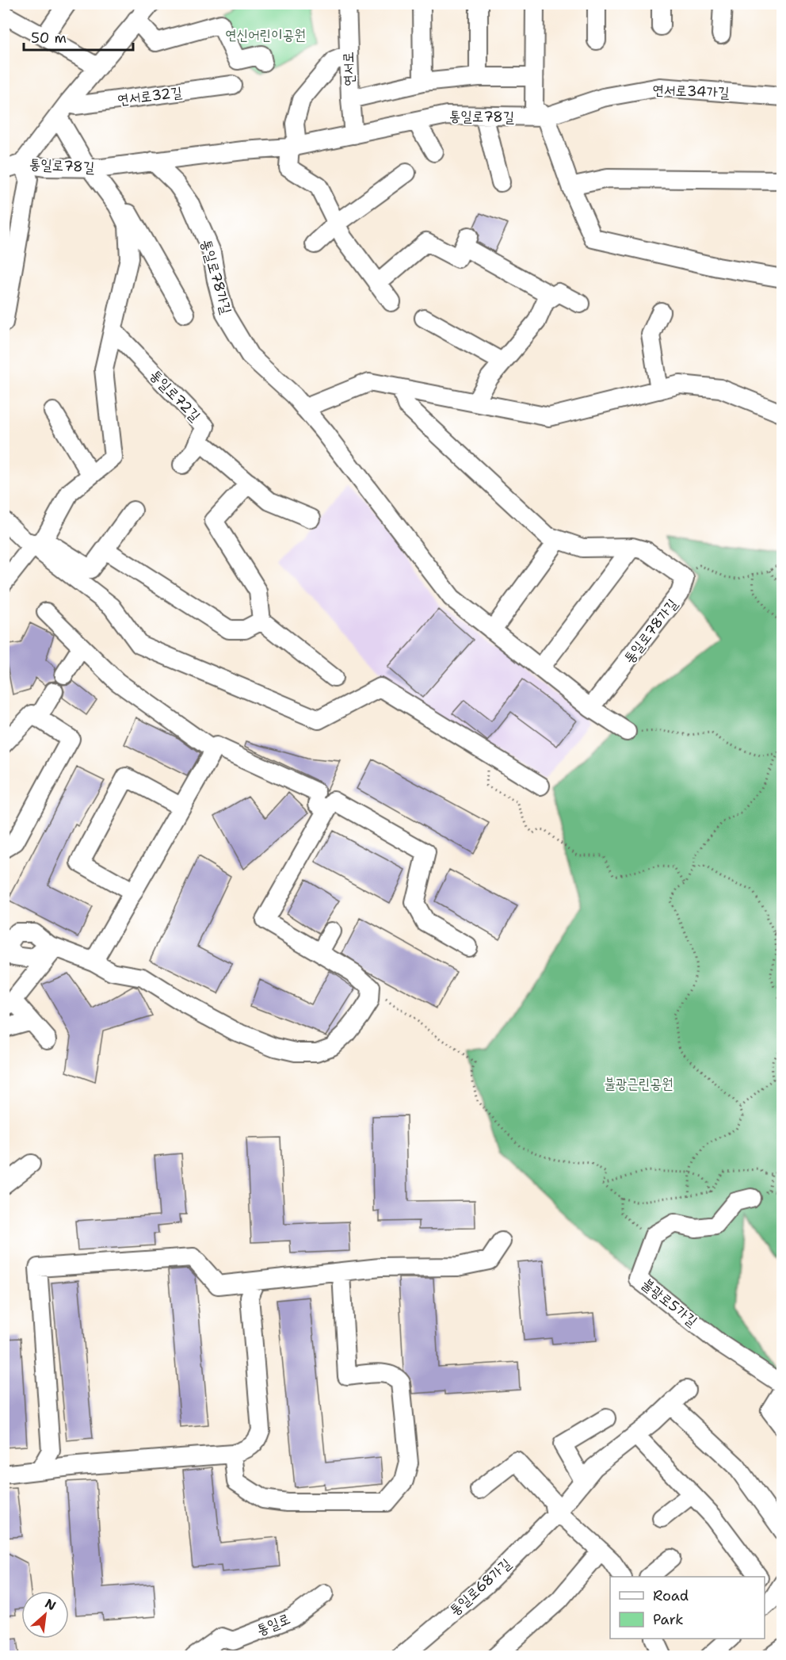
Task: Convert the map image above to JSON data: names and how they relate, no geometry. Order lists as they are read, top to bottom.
{
  "streets": {
    "street": [
      "연서로",
      "연서로34가길",
      "연서로32길",
      "통일로78길",
      "통일로78가길",
      "통일로72길",
      "불광로5가길",
      "통일로68가길",
      "통일로"
    ]
  },
  "crossings": [
    ["연서로", "통일로78길"],
    ["연서로34가길", "통일로78길"],
    ["통일로78길", "통일로78가길"]
  ],
  "parks": ["연신어린이공원", "불광근린공원"],
  "legend": ["Road", "Park"],
  "scale_bar": "50 m",
  "north": "top right"
}
